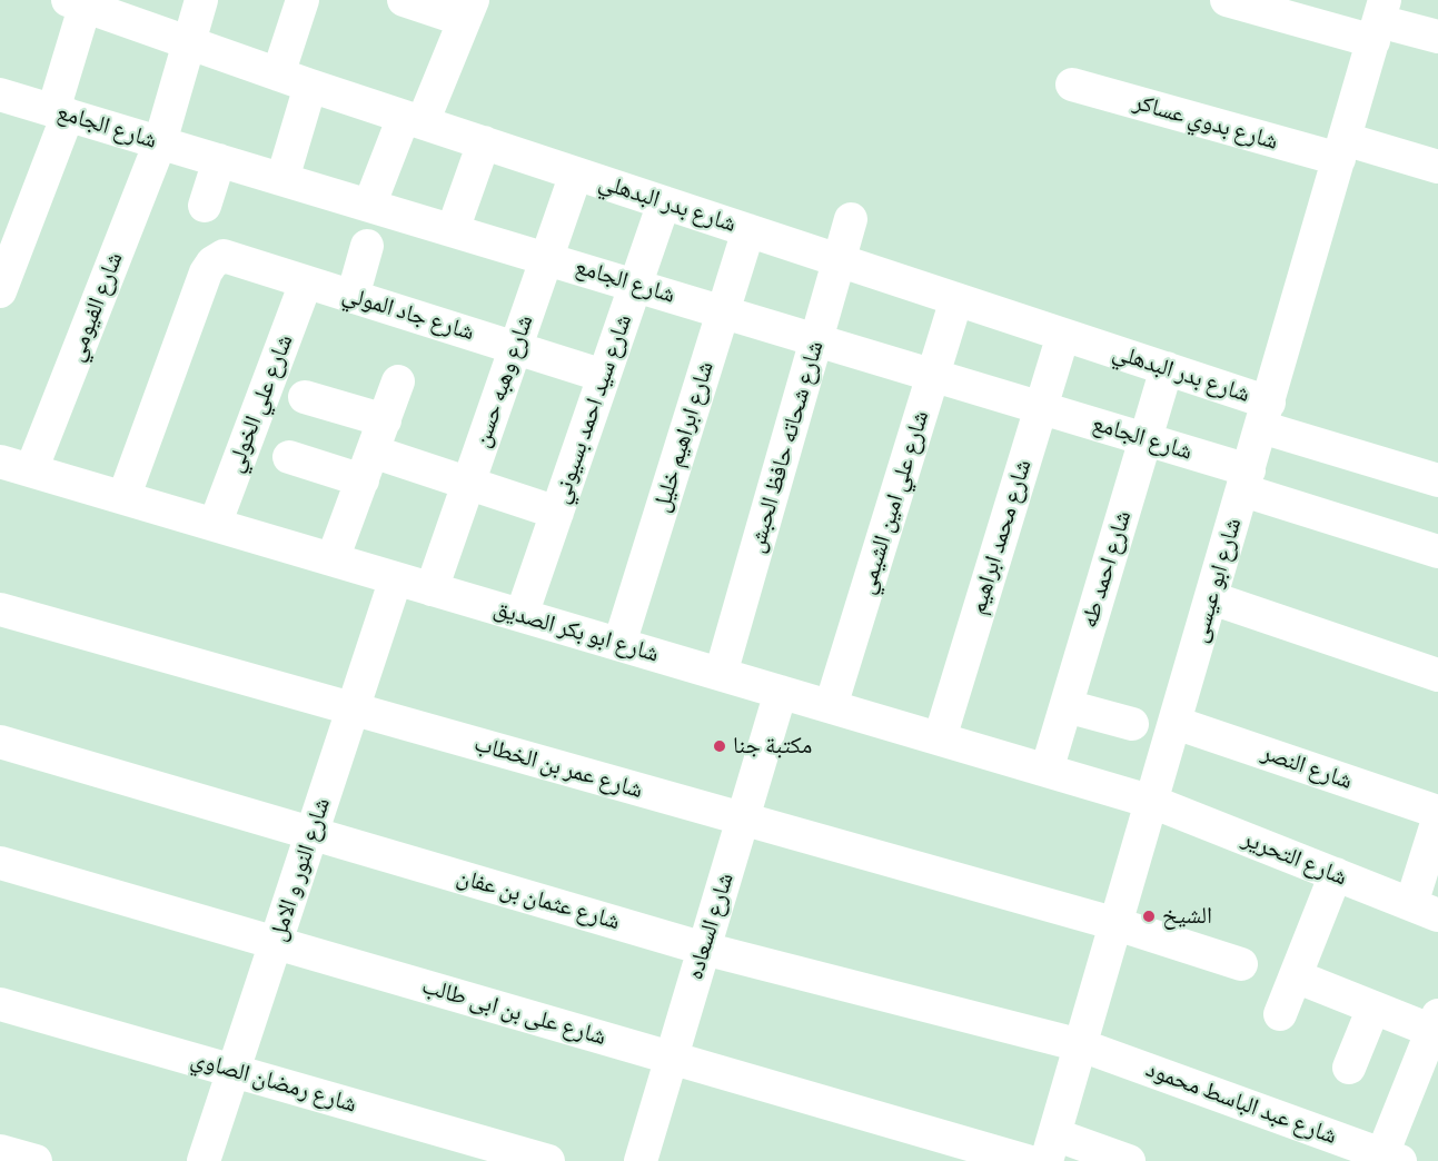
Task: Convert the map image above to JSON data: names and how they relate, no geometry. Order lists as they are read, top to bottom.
{
  "streets": {
    "street": [
      "شارع بدوي عساكر",
      "شارع الجامع",
      "شارع بدر البدهلي",
      "شارع الفيومي",
      "شارع جاد المولي",
      "شارع وهبه حسن",
      "شارع علي الخولي",
      "شارع سيد احمد بسيوني",
      "شارع ابراهيم خليل",
      "شارع شحاته حافظ الحبش",
      "شارع علي امين الشيمي",
      "شارع محمد ابراهيم",
      "شارع احمد طه",
      "شارع ابو عيسى",
      "شارع ابو بكر الصديق",
      "شارع عمر بن الخطاب",
      "شارع النصر",
      "شارع التحرير",
      "شارع النور و الامل",
      "شارع عثمان بن عفان",
      "شارع السعاده",
      "شارع على بن ابى طالب",
      "شارع رمضان الصاوي",
      "شارع عبد الباسط محمود"
    ]
  },
  "crossings": [
    ["شارع بدوي عساكر", "شارع ابو عيسى"],
    ["شارع الجامع", "شارع الفيومي"],
    ["شارع الجامع", "شارع وهبه حسن"],
    ["شارع الجامع", "شارع سيد احمد بسيوني"],
    ["شارع الجامع", "شارع ابراهيم خليل"],
    ["شارع الجامع", "شارع شحاته حافظ الحبش"],
    ["شارع الجامع", "شارع علي امين الشيمي"],
    ["شارع الجامع", "شارع محمد ابراهيم"],
    ["شارع الجامع", "شارع احمد طه"],
    ["شارع الجامع", "شارع ابو عيسى"],
    ["شارع بدر البدهلي", "شارع الفيومي"],
    ["شارع بدر البدهلي", "شارع وهبه حسن"],
    ["شارع بدر البدهلي", "شارع سيد احمد بسيوني"],
    ["شارع بدر البدهلي", "شارع ابراهيم خليل"],
    ["شارع بدر البدهلي", "شارع شحاته حافظ الحبش"],
    ["شارع بدر البدهلي", "شارع علي امين الشيمي"],
    ["شارع بدر البدهلي", "شارع محمد ابراهيم"],
    ["شارع بدر البدهلي", "شارع احمد طه"],
    ["شارع بدر البدهلي", "شارع ابو عيسى"],
    ["شارع الفيومي", "شارع ابو بكر الصديق"],
    ["شارع جاد المولي", "شارع وهبه حسن"],
    ["شارع جاد المولي", "شارع علي الخولي"],
    ["شارع جاد المولي", "شارع سيد احمد بسيوني"],
    ["شارع جاد المولي", "شارع ابو بكر الصديق"],
    ["شارع وهبه حسن", "شارع ابو بكر الصديق"],
    ["شارع علي الخولي", "شارع ابو بكر الصديق"],
    ["شارع سيد احمد بسيوني", "شارع ابو بكر الصديق"],
    ["شارع ابراهيم خليل", "شارع ابو بكر الصديق"],
    ["شارع شحاته حافظ الحبش", "شارع ابو بكر الصديق"],
    ["شارع علي امين الشيمي", "شارع ابو بكر الصديق"],
    ["شارع محمد ابراهيم", "شارع ابو بكر الصديق"],
    ["شارع احمد طه", "شارع ابو بكر الصديق"],
    ["شارع ابو عيسى", "شارع ابو بكر الصديق"],
    ["شارع ابو عيسى", "شارع عمر بن الخطاب"],
    ["شارع ابو عيسى", "شارع النصر"],
    ["شارع ابو عيسى", "شارع التحرير"],
    ["شارع ابو عيسى", "شارع عثمان بن عفان"],
    ["شارع ابو عيسى", "شارع عبد الباسط محمود"],
    ["شارع ابو بكر الصديق", "شارع التحرير"],
    ["شارع ابو بكر الصديق", "شارع النور و الامل"],
    ["شارع ابو بكر الصديق", "شارع السعاده"],
    ["شارع عمر بن الخطاب", "شارع النور و الامل"],
    ["شارع عمر بن الخطاب", "شارع السعاده"],
    ["شارع النور و الامل", "شارع عثمان بن عفان"],
    ["شارع النور و الامل", "شارع على بن ابى طالب"],
    ["شارع النور و الامل", "شارع رمضان الصاوي"],
    ["شارع عثمان بن عفان", "شارع السعاده"],
    ["شارع عثمان بن عفان", "شارع عبد الباسط محمود"],
    ["شارع السعاده", "شارع على بن ابى طالب"]
  ],
  "places": ["مكتبة جنا", "الشيخ"]
}
